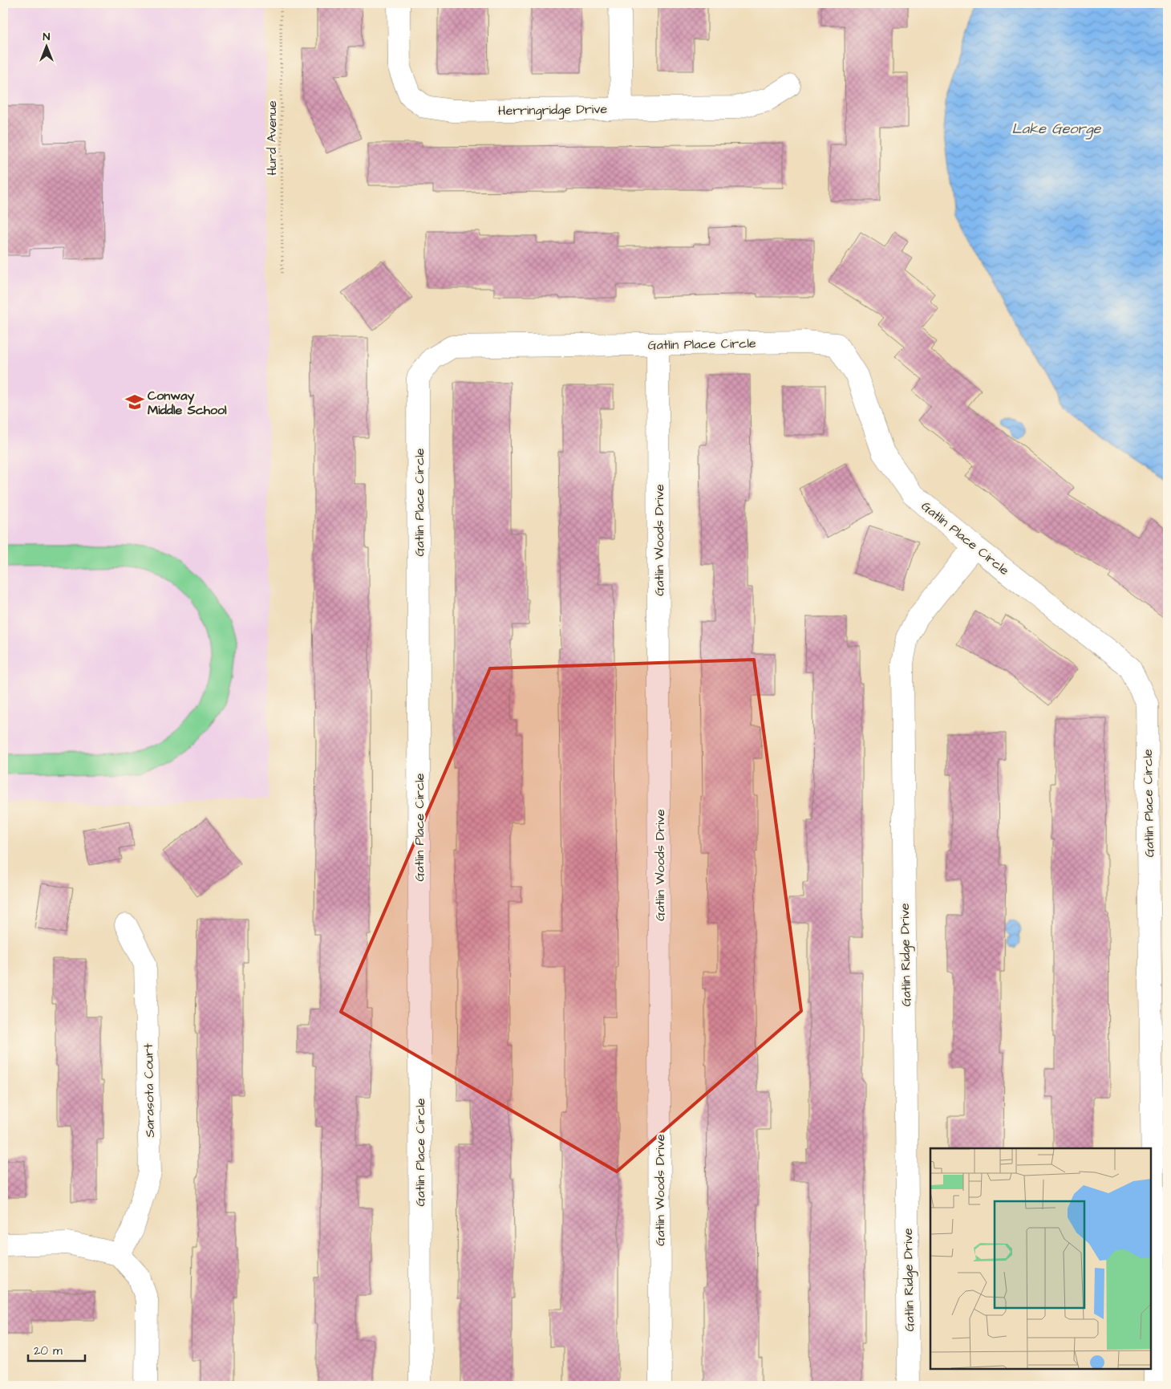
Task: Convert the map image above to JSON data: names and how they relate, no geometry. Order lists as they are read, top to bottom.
{
  "streets": {
    "street": [
      "Herringridge Drive",
      "Gatlin Place Circle",
      "Gatlin Woods Drive",
      "Gatlin Ridge Drive",
      "Sarasota Court"
    ],
    "path": ["Hurd Avenue"]
  },
  "crossings": [
    ["Gatlin Place Circle", "Gatlin Woods Drive"],
    ["Gatlin Place Circle", "Gatlin Ridge Drive"]
  ],
  "water": ["Lake George"],
  "places": {
    "school or university": ["Conway Middle School"]
  },
  "scale_bar": "20 m",
  "north": "top"
}
